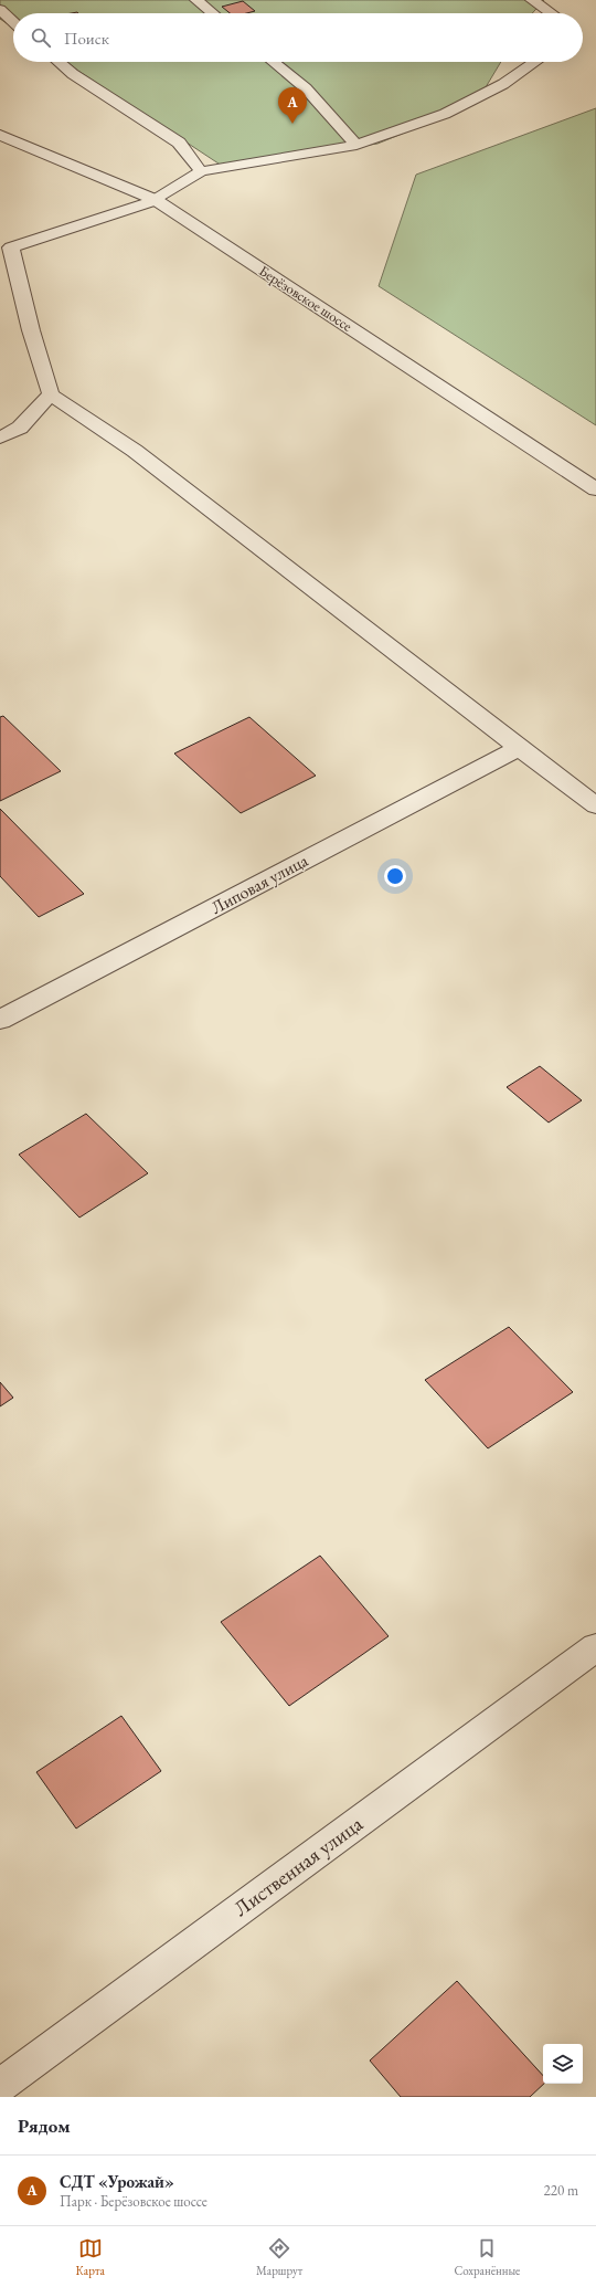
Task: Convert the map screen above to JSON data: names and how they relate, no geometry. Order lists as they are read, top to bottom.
{
  "streets": {
    "street": ["Берёзовское шоссе", "Липовая улица", "Лиственная улица"]
  },
  "page": {
    "search": "Поиск",
    "pins": "A",
    "heading": "Рядом",
    "list": [
      {
        "mark": "A",
        "name": "СДТ «Урожай»",
        "note": "Парк · Берёзовское шоссе",
        "value": "220 m"
      }
    ],
    "nav": ["Карта", "Маршрут", "Сохранённые"]
  }
}
